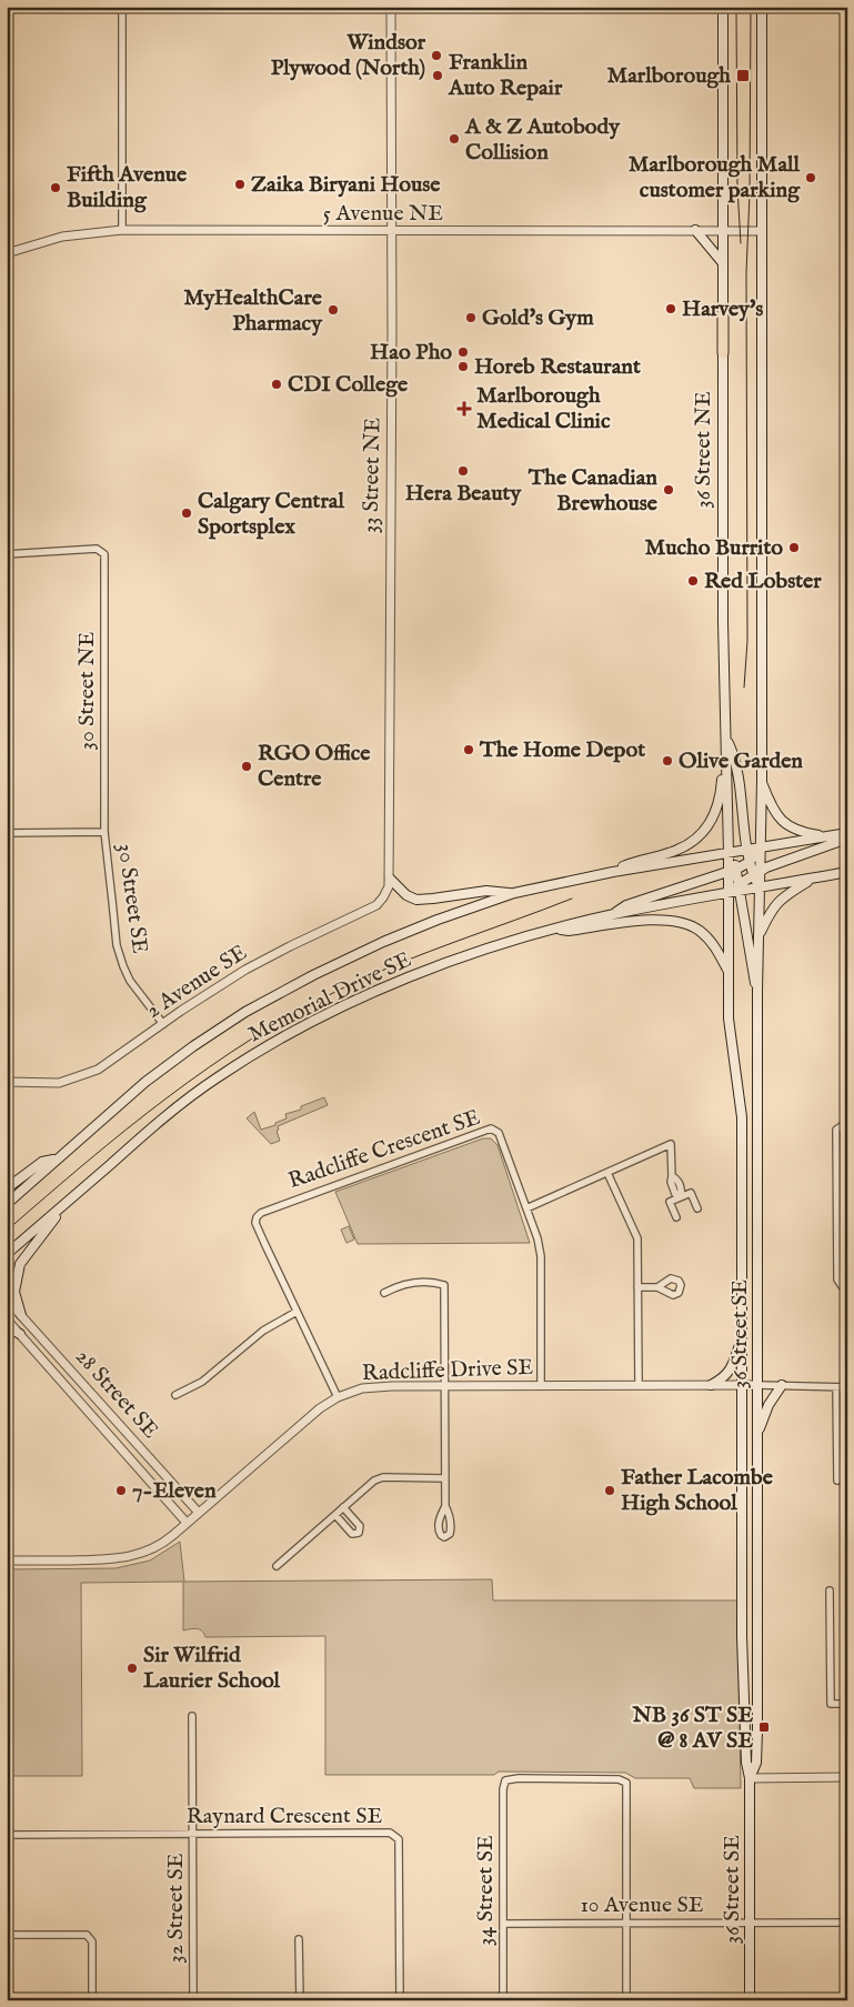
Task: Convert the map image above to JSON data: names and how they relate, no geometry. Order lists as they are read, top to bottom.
{
  "streets": {
    "main road": ["36 Street NE", "Memorial Drive SE", "36 Street SE"],
    "street": [
      "5 Avenue NE",
      "33 Street NE",
      "30 Street NE",
      "30 Street SE",
      "2 Avenue SE",
      "Radcliffe Crescent SE",
      "Radcliffe Drive SE",
      "28 Street SE",
      "Raynard Crescent SE",
      "34 Street SE",
      "10 Avenue SE",
      "32 Street SE"
    ]
  },
  "crossings": [
    ["5 Avenue NE", "36 Street NE"],
    ["5 Avenue NE", "33 Street NE"],
    ["36 Street NE", "Memorial Drive SE"],
    ["33 Street NE", "2 Avenue SE"],
    ["30 Street NE", "30 Street SE"],
    ["30 Street SE", "2 Avenue SE"],
    ["Memorial Drive SE", "36 Street SE"],
    ["Radcliffe Crescent SE", "Radcliffe Drive SE"],
    ["36 Street SE", "Radcliffe Drive SE"],
    ["36 Street SE", "10 Avenue SE"],
    ["Radcliffe Drive SE", "28 Street SE"],
    ["Raynard Crescent SE", "32 Street SE"],
    ["34 Street SE", "10 Avenue SE"]
  ],
  "places": {
    "other": [
      "Windsor Plywood (North)",
      "Franklin Auto Repair",
      "A & Z Autobody Collision",
      "Marlborough Mall customer parking",
      "Zaika Biryani House",
      "Fifth Avenue Building",
      "Harvey's",
      "MyHealthCare Pharmacy",
      "Gold's Gym",
      "Hao Pho",
      "Horeb Restaurant",
      "CDI College",
      "Hera Beauty",
      "The Canadian Brewhouse",
      "Calgary Central Sportsplex",
      "Mucho Burrito",
      "Red Lobster",
      "The Home Depot",
      "Olive Garden",
      "RGO Office Centre",
      "7-Eleven",
      "Father Lacombe High School",
      "Sir Wilfrid Laurier School"
    ],
    "transit": ["Marlborough", "NB 36 ST SE @ 8 AV SE"],
    "health": ["Marlborough Medical Clinic"]
  }
}
